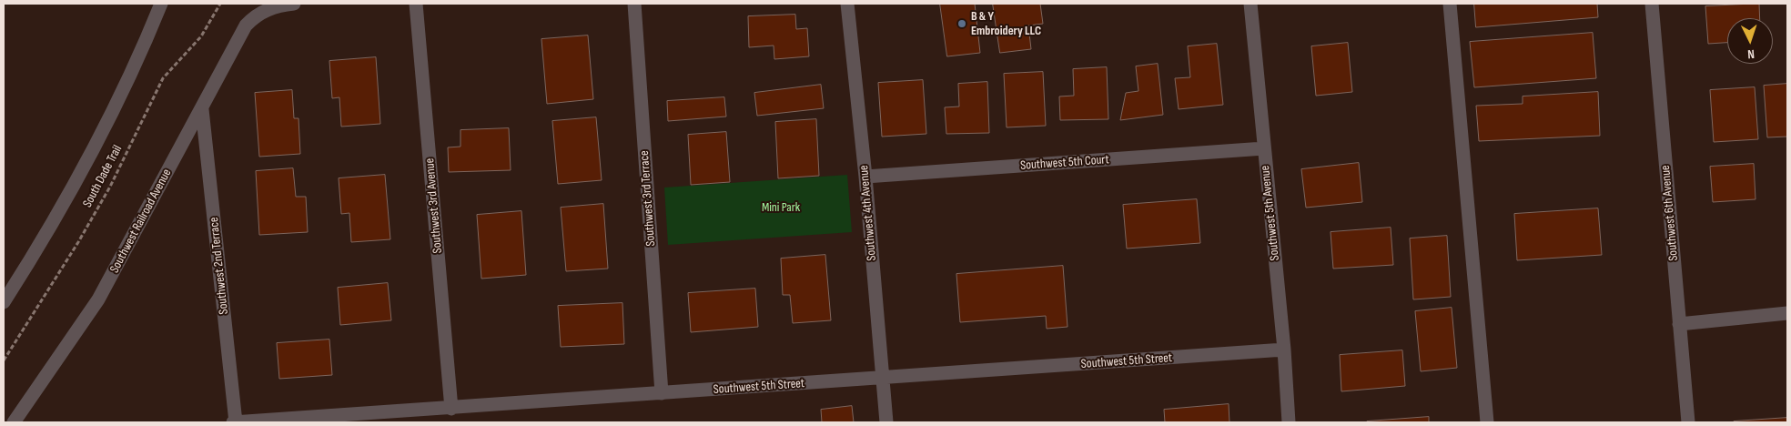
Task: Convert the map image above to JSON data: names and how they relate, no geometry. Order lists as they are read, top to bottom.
{
  "streets": {
    "street": [
      "Southwest 5th Court",
      "Southwest 3rd Terrace",
      "Southwest 3rd Avenue",
      "Southwest 4th Avenue",
      "Southwest 5th Avenue",
      "Southwest 6th Avenue",
      "Southwest Railroad Avenue",
      "Southwest 2nd Terrace",
      "Southwest 5th Street"
    ],
    "path": ["South Dade Trail"]
  },
  "crossings": [
    ["Southwest 5th Court", "Southwest 4th Avenue"],
    ["Southwest 5th Court", "Southwest 5th Avenue"],
    ["Southwest 3rd Terrace", "Southwest 5th Street"],
    ["Southwest 3rd Avenue", "Southwest 5th Street"],
    ["Southwest 4th Avenue", "Southwest 5th Street"],
    ["Southwest 5th Avenue", "Southwest 5th Street"],
    ["Southwest Railroad Avenue", "Southwest 2nd Terrace"],
    ["Southwest 2nd Terrace", "Southwest 5th Street"]
  ],
  "parks": ["Mini Park"],
  "places": ["B & Y Embroidery LLC"],
  "north": "bottom"
}
